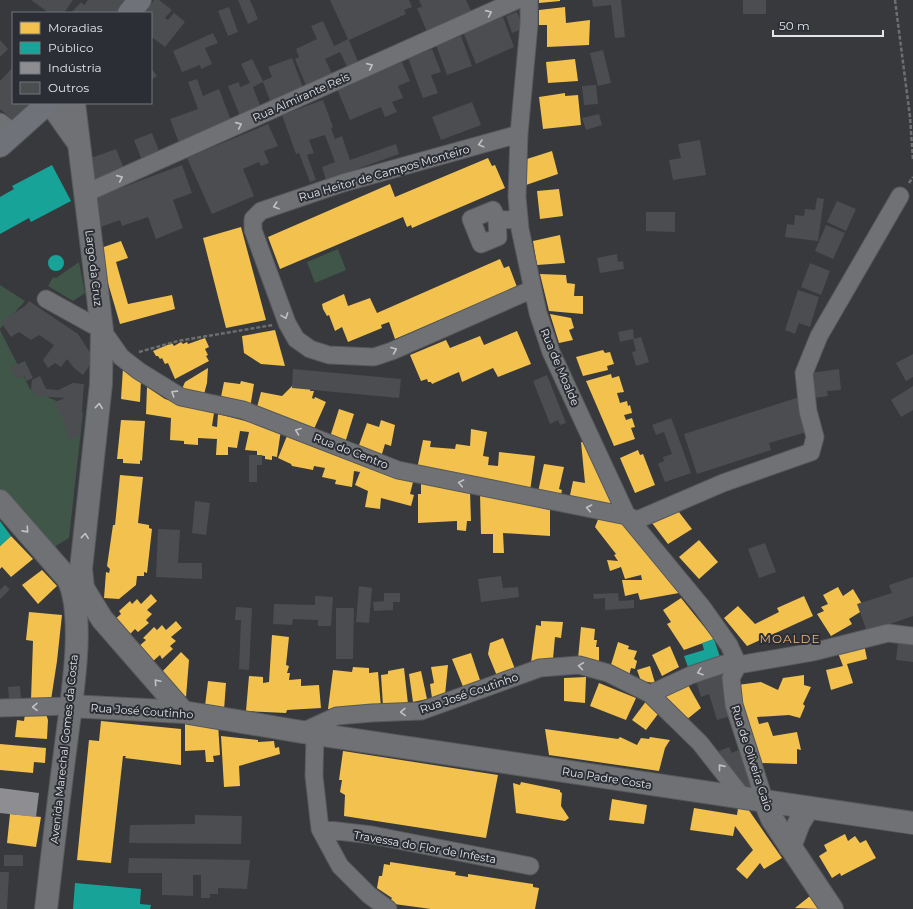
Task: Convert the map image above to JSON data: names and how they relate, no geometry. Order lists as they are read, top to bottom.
{
  "streets": {
    "street": [
      "Rua Almirante Reis",
      "Rua Heitor de Campos Monteiro",
      "Largo da Cruz",
      "Rua de Moalde",
      "Rua do Centro",
      "Rua José Coutinho",
      "Avenida Marechal Gomes da Costa",
      "Rua de Oliveira Gaio",
      "Rua Padre Costa",
      "Travessa do Flor de Infesta"
    ]
  },
  "crossings": [
    ["Rua Almirante Reis", "Largo da Cruz"],
    ["Rua Heitor de Campos Monteiro", "Rua de Moalde"],
    ["Largo da Cruz", "Rua do Centro"],
    ["Largo da Cruz", "Avenida Marechal Gomes da Costa"],
    ["Rua de Moalde", "Rua do Centro"],
    ["Rua de Moalde", "Rua de Oliveira Gaio"],
    ["Rua do Centro", "Avenida Marechal Gomes da Costa"],
    ["Rua José Coutinho", "Avenida Marechal Gomes da Costa"],
    ["Rua José Coutinho", "Rua Padre Costa"],
    ["Rua de Oliveira Gaio", "Rua Padre Costa"]
  ],
  "one_way": [
    "Rua Almirante Reis",
    "Rua do Centro",
    "Rua José Coutinho",
    "Avenida Marechal Gomes da Costa"
  ],
  "districts": ["MOALDE"],
  "legend": [
    "Moradias",
    "Público",
    "Indústria",
    "Outros"
  ],
  "scale_bar": "50 m"
}
